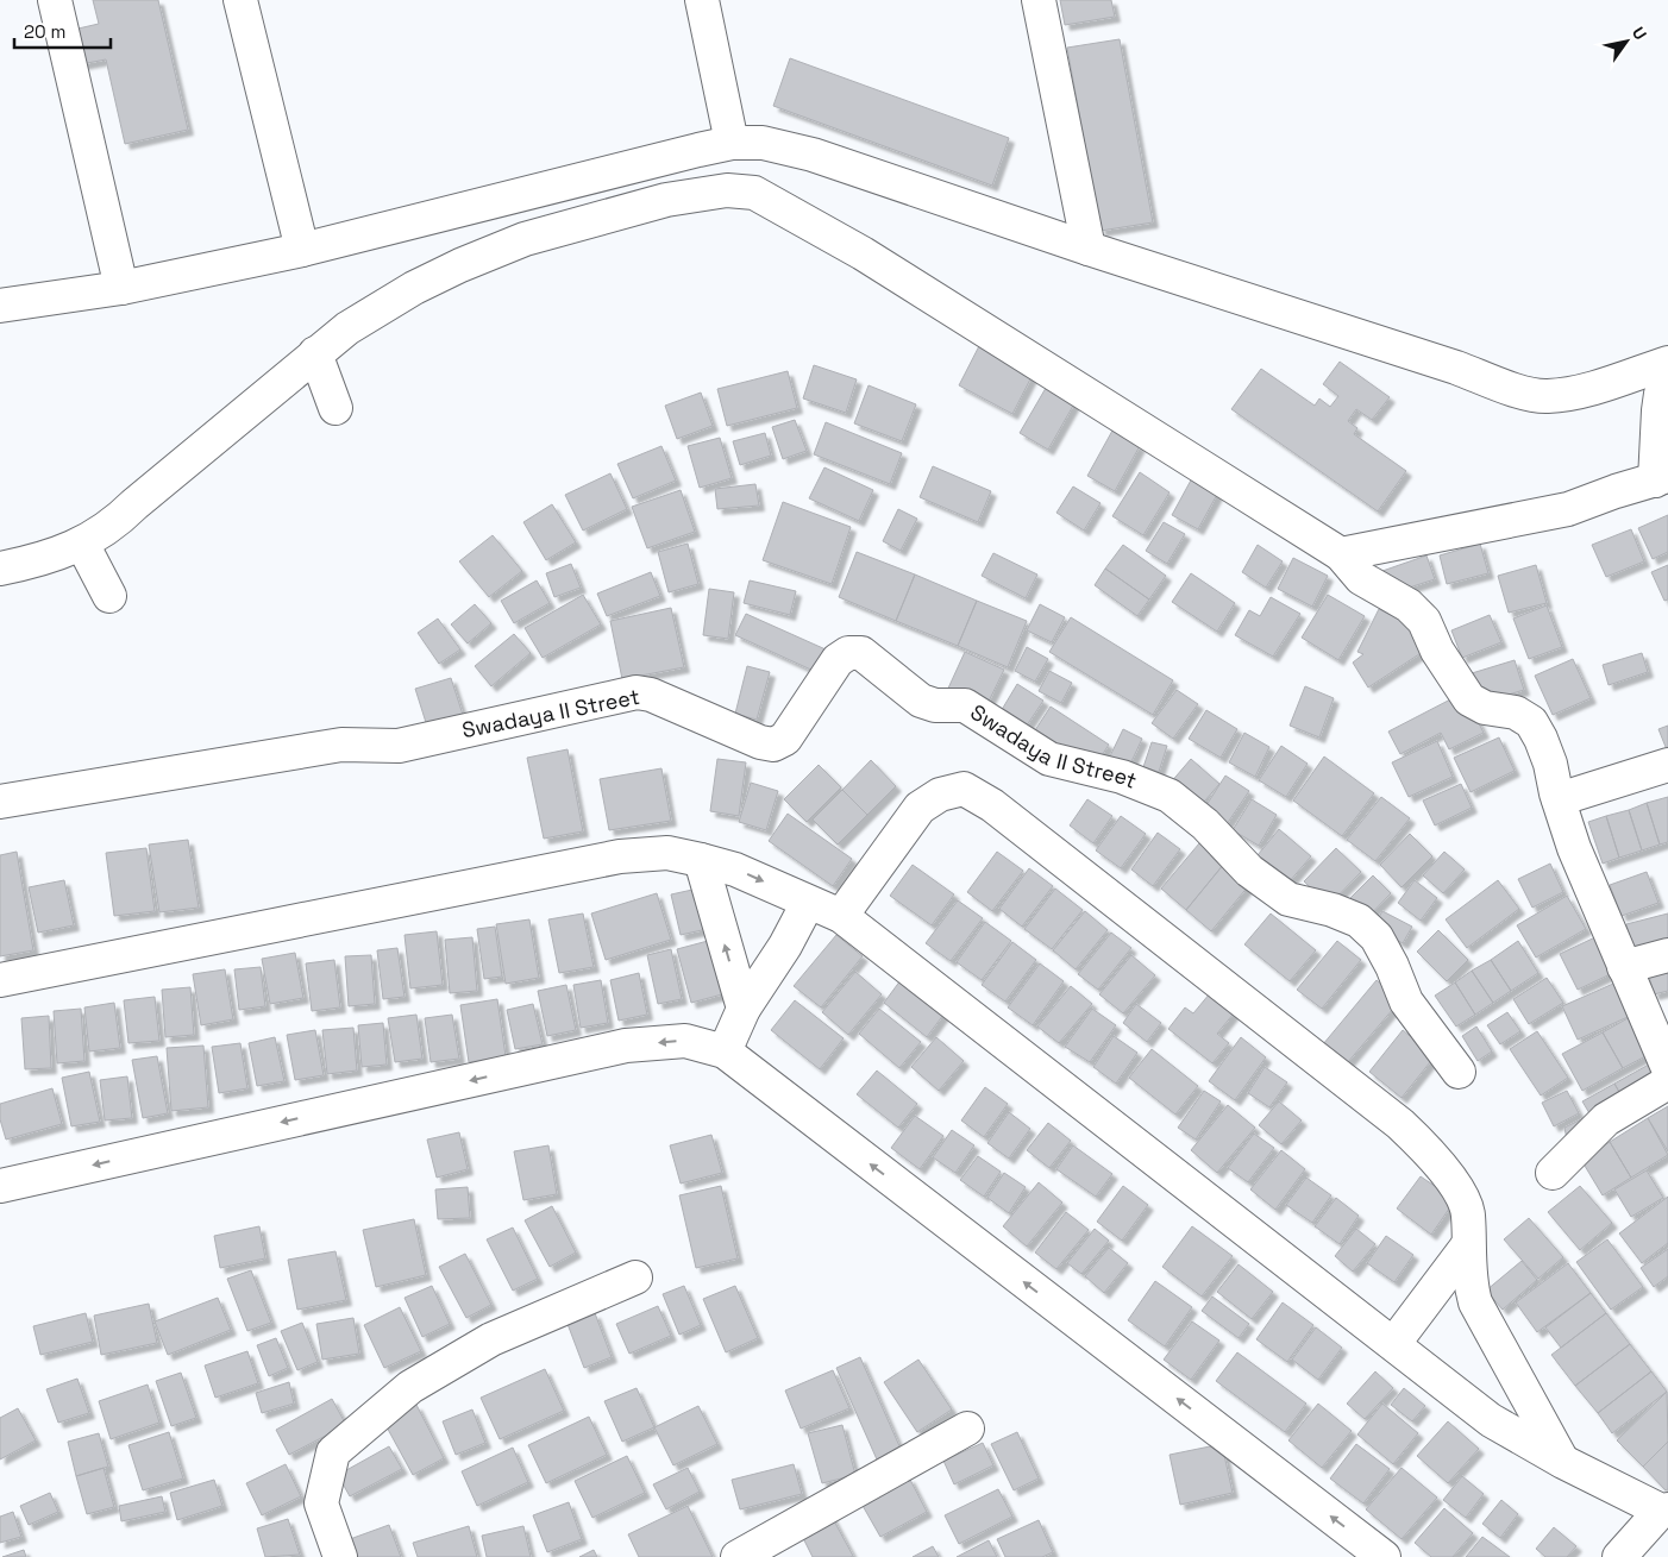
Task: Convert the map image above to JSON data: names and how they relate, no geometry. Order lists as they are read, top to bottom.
{
  "streets": {
    "street": ["Swadaya II Street"]
  },
  "scale_bar": "20 m",
  "north": "top right"
}
